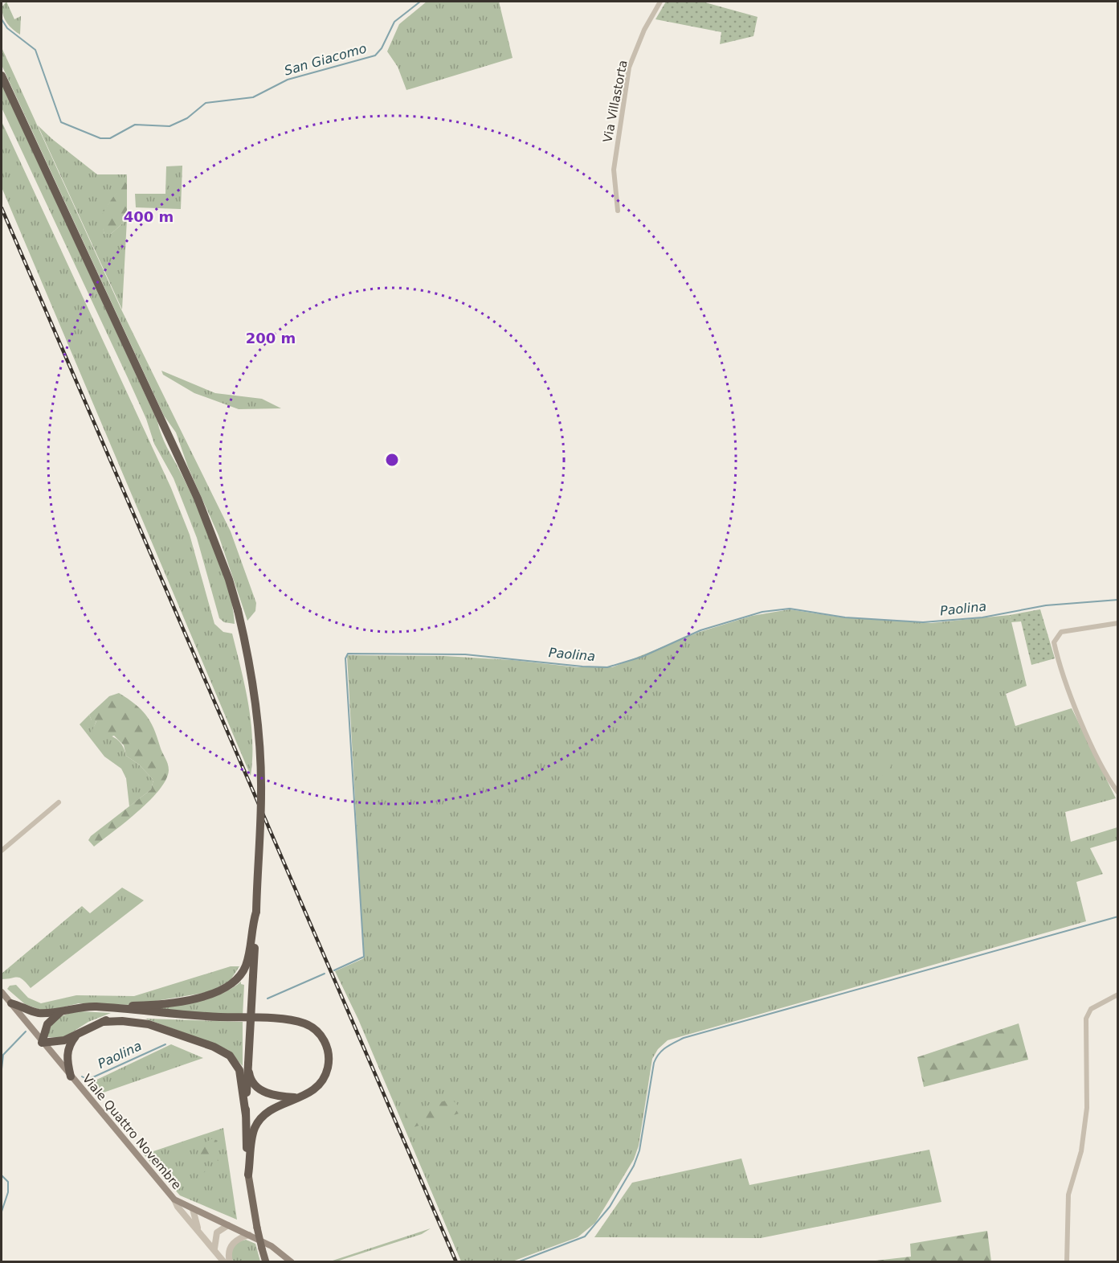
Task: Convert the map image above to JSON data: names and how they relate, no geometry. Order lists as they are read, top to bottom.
{
  "streets": {
    "main road": ["Viale Quattro Novembre"],
    "street": ["Via Villastorta"]
  },
  "water": ["San Giacomo", "Paolina"],
  "rings": ["400 m", "200 m"]
}
